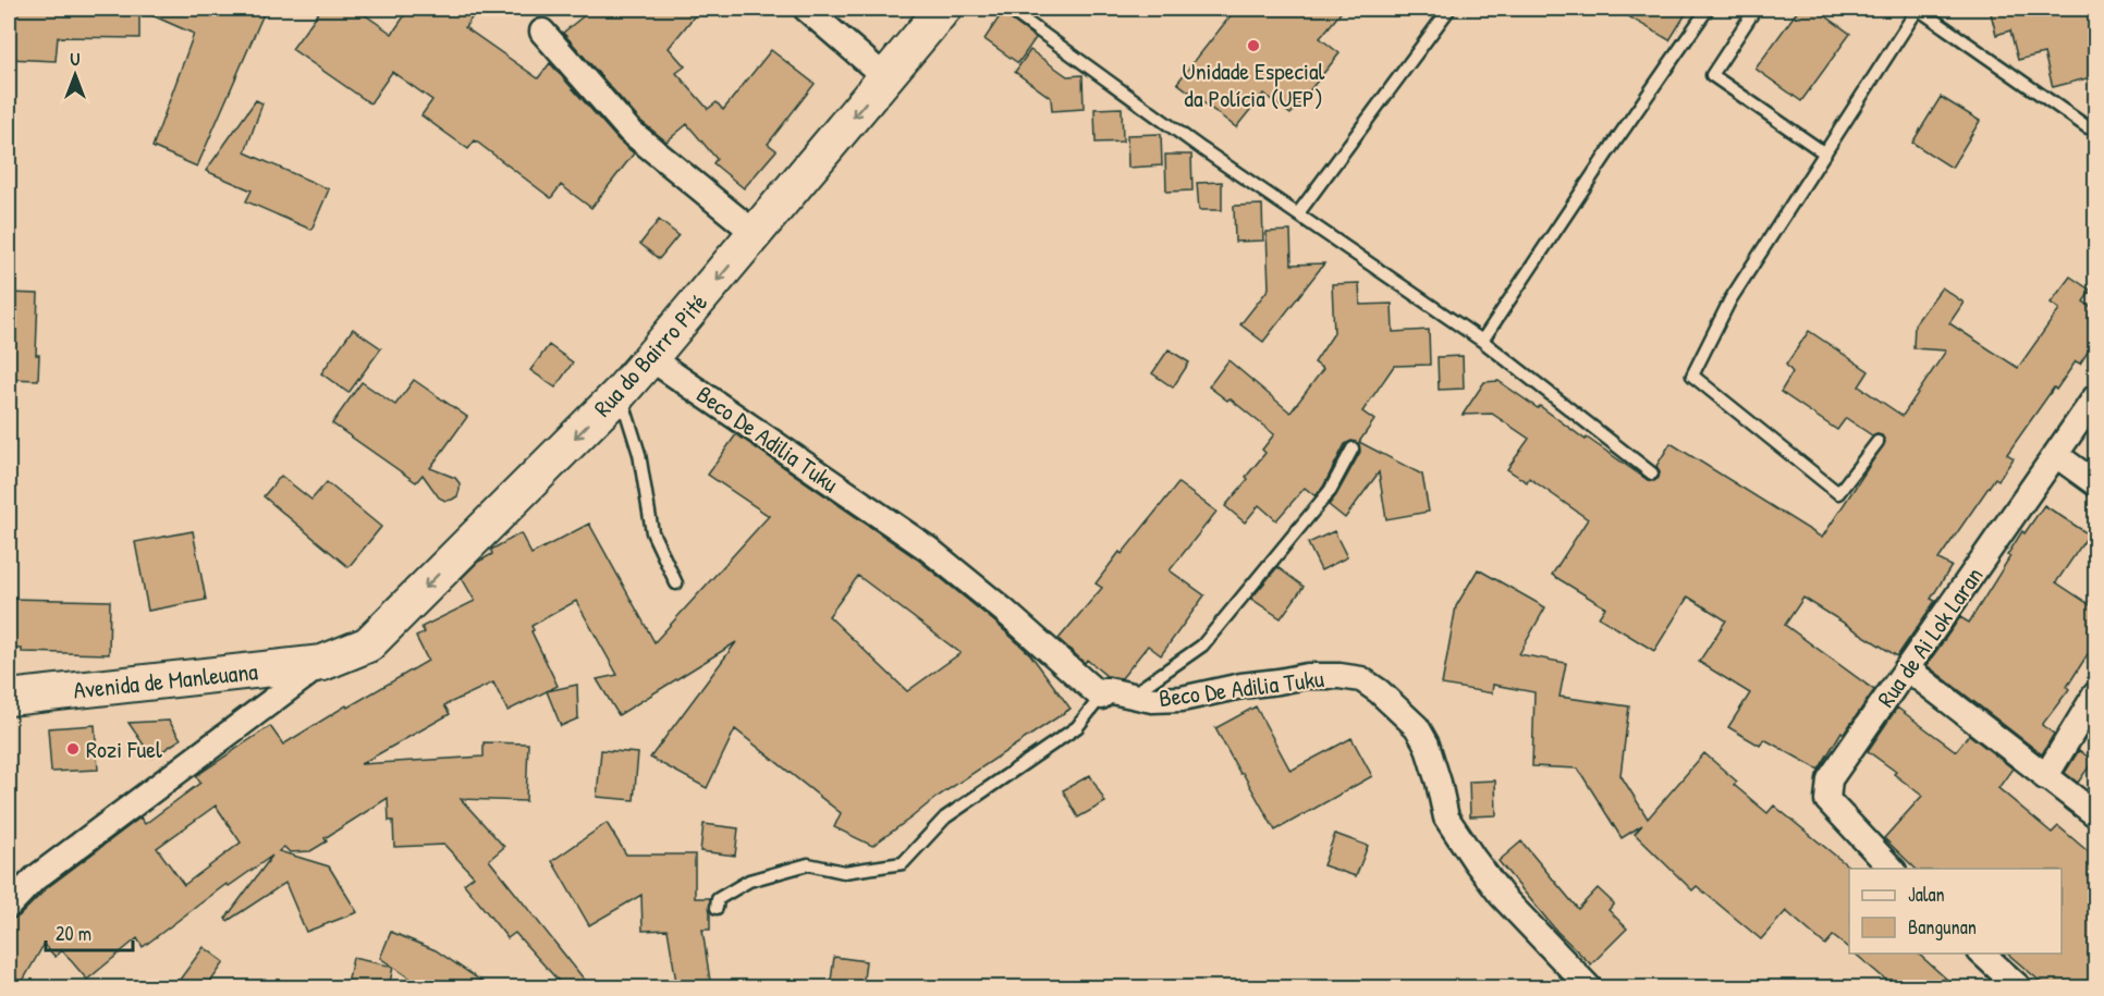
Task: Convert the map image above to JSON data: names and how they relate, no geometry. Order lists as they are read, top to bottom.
{
  "streets": {
    "main road": ["Rua do Bairro Pité", "Avenida de Manleuana"],
    "street": ["Beco De Adilia Tuku", "Rua de Ai Lok Laran"]
  },
  "crossings": [
    ["Rua do Bairro Pité", "Beco De Adilia Tuku"],
    ["Rua do Bairro Pité", "Avenida de Manleuana"]
  ],
  "one_way": ["Rua do Bairro Pité"],
  "places": ["Unidade Especial da Polícia (UEP)", "Rozi Fuel"],
  "legend": ["Jalan", "Bangunan"],
  "scale_bar": "20 m",
  "north": "top"
}
